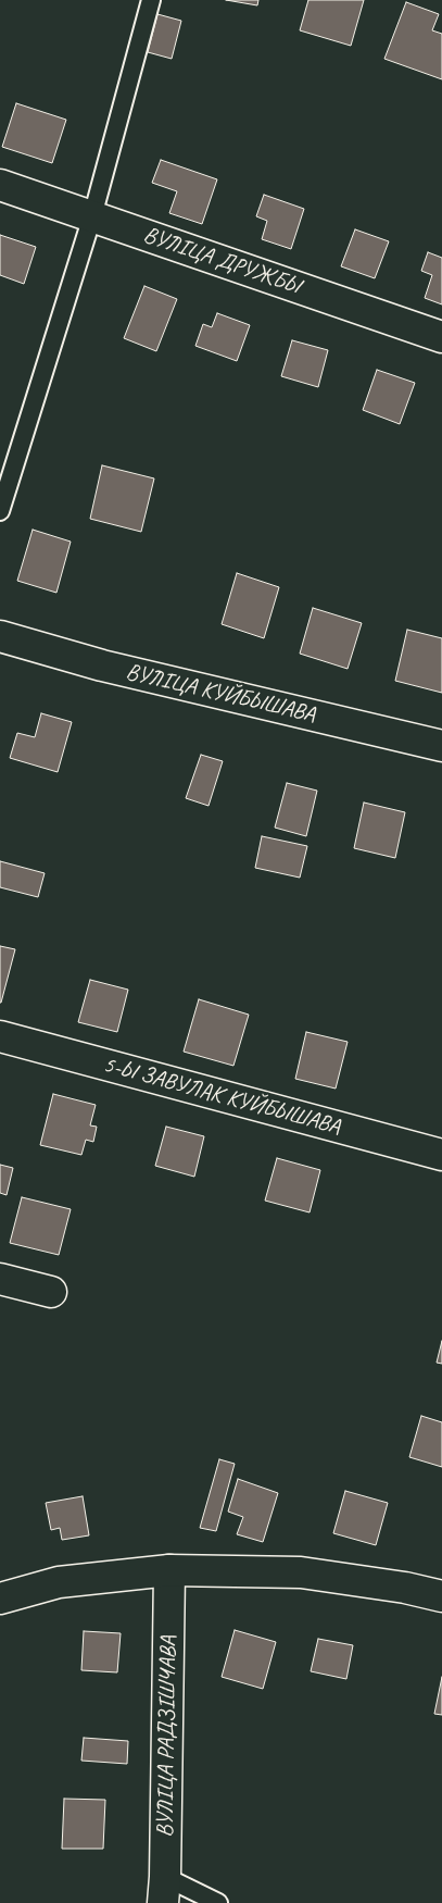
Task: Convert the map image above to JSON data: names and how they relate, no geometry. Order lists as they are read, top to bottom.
{
  "streets": {
    "street": [
      "ВУЛІЦА ДРУЖБЫ",
      "ВУЛІЦА КУЙБЫШАВА",
      "5-Ы ЗАВУЛАК КУЙБЫШАВА",
      "ВУЛІЦА РАДЗІШЧАВА"
    ]
  }
}
